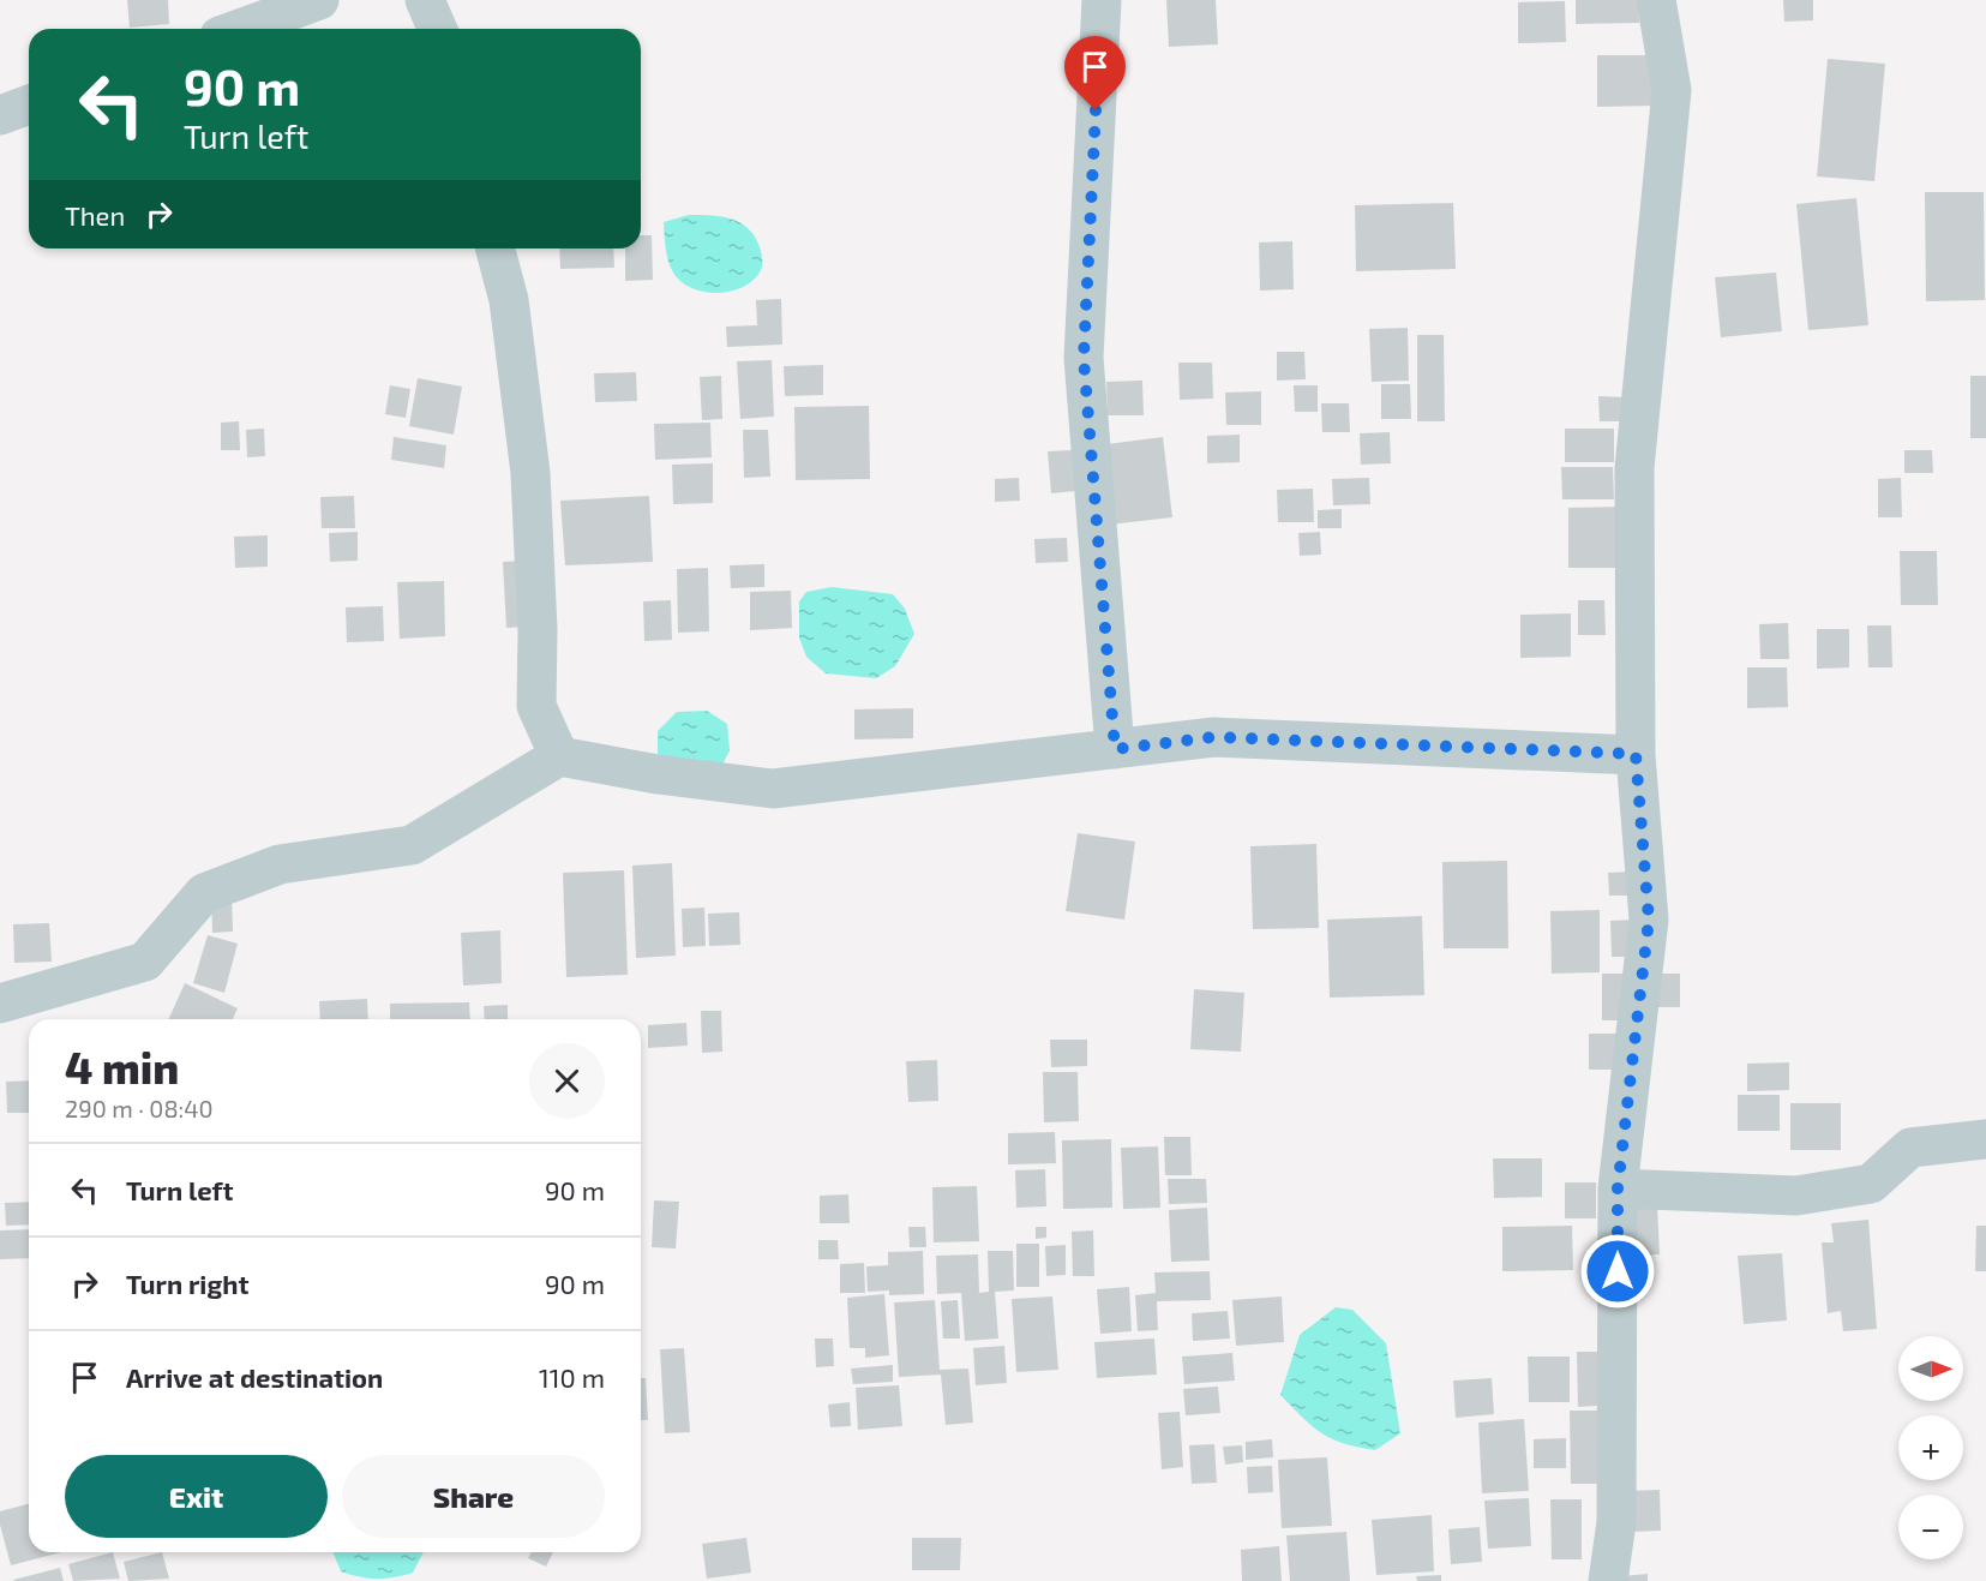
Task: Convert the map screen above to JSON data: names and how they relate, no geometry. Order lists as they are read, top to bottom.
{
  "north": "right",
  "page": {
    "turn": ["90 m", "Turn left"],
    "then": "Then",
    "heading": ["4 min", "290 m · 08:40"],
    "list": [
      {
        "name": "Turn left",
        "value": "90 m"
      },
      {
        "name": "Turn right",
        "value": "90 m"
      },
      {
        "name": "Arrive at destination",
        "value": "110 m"
      }
    ],
    "map_buttons": ["+", "−"],
    "buttons": ["Exit", "Share"]
  }
}
